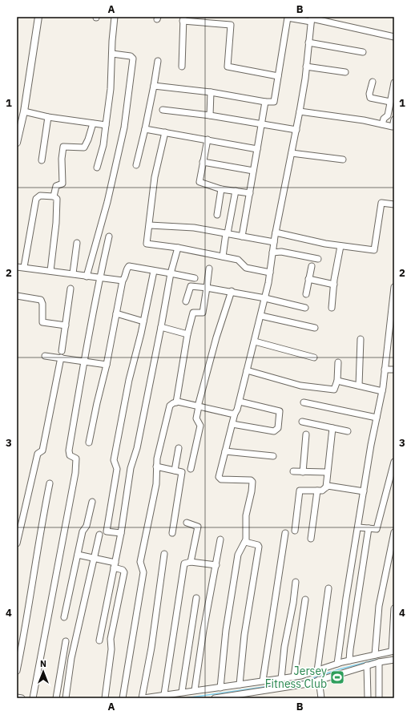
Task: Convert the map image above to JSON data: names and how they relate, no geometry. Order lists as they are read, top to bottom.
{
  "places": {
    "sports": ["Jersey Fitness Club"]
  },
  "north": "top",
  "grid": {
    "columns": ["A", "B"],
    "rows": [
      "1",
      "2",
      "3",
      "4"
    ]
  }
}
